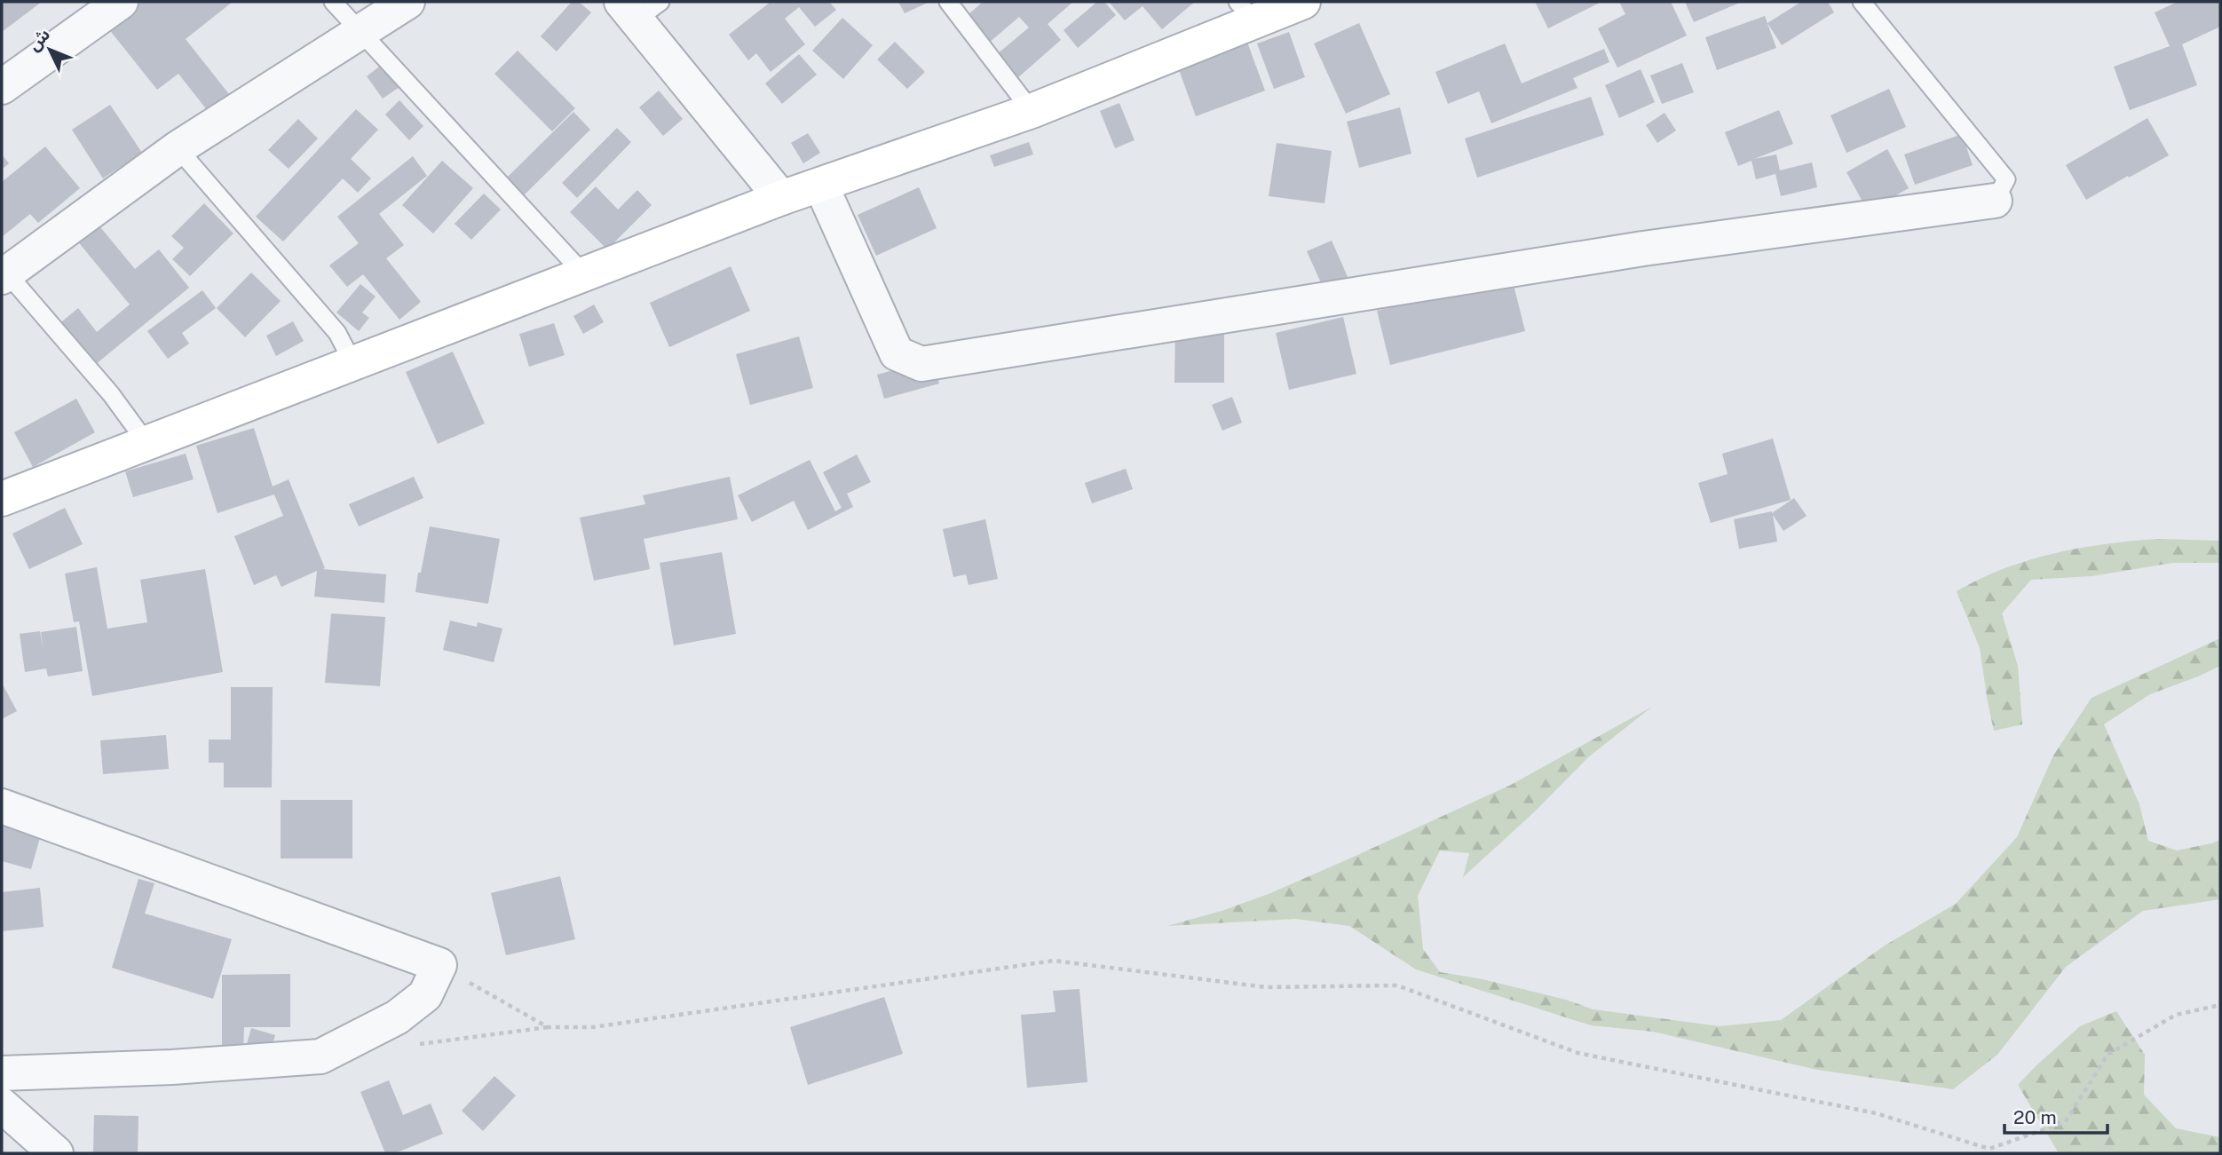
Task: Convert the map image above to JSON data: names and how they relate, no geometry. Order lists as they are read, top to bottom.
{
  "scale_bar": "20 m",
  "north": "top left"
}
